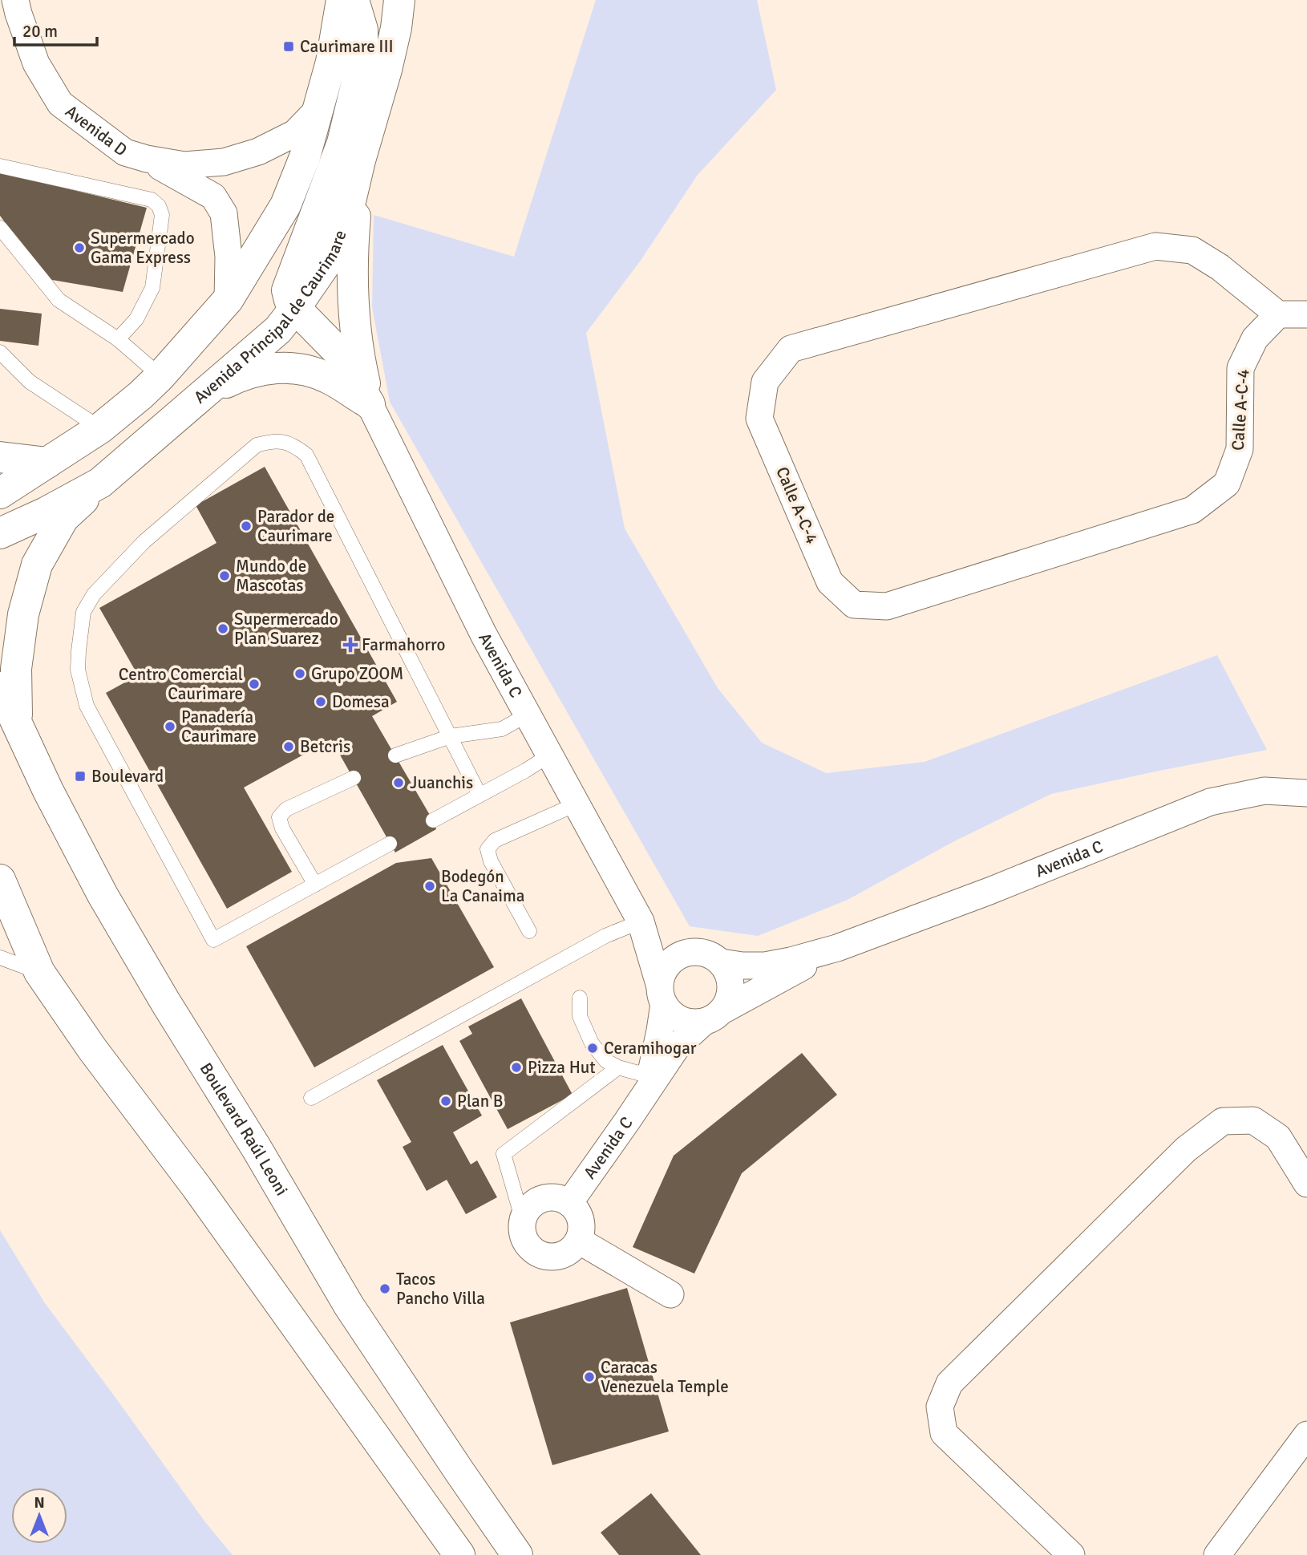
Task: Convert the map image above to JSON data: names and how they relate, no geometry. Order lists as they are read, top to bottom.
{
  "streets": {
    "main road": ["Avenida Principal de Caurimare", "Boulevard Raúl Leoni"],
    "street": ["Avenida D", "Calle A-C-4", "Avenida C"]
  },
  "places": {
    "transit": ["Caurimare III", "Boulevard"],
    "other": [
      "Supermercado Gama Express",
      "Parador de Caurimare",
      "Mundo de Mascotas",
      "Supermercado Plan Suarez",
      "Grupo ZOOM",
      "Centro Comercial Caurimare",
      "Domesa",
      "Panadería Caurimare",
      "Betcris",
      "Juanchis",
      "Bodegón La Canaima",
      "Ceramihogar",
      "Pizza Hut",
      "Plan B",
      "Tacos Pancho Villa",
      "Caracas Venezuela Temple"
    ],
    "health": ["Farmahorro"]
  },
  "scale_bar": "20 m",
  "north": "top"
}
